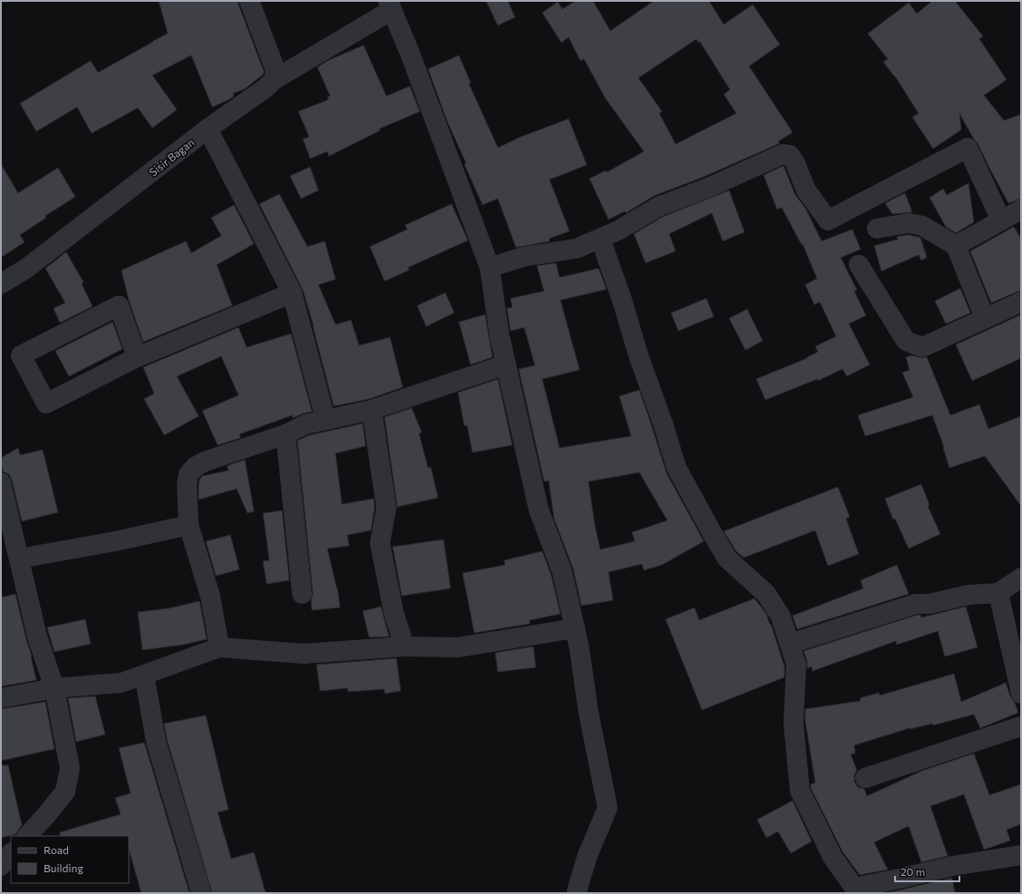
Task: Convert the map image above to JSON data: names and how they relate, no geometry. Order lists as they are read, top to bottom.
{
  "streets": {
    "street": ["Sisir Bagan"]
  },
  "legend": ["Road", "Building"],
  "scale_bar": "20 m"
}
